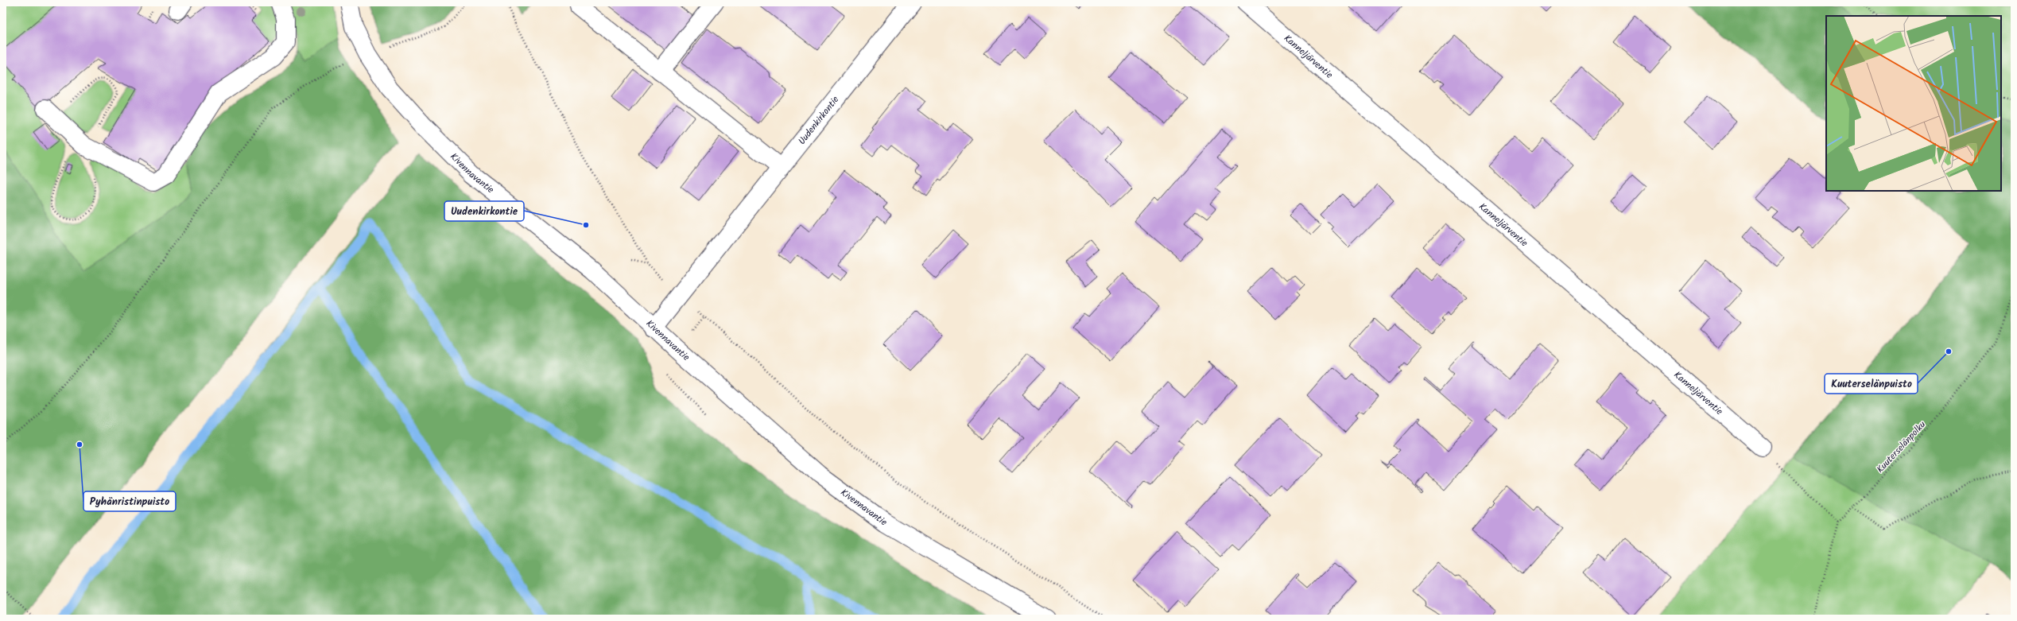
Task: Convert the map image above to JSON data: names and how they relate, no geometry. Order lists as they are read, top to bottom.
{
  "streets": {
    "street": ["Kanneljärventie", "Uudenkirkontie", "Kivennavantie"],
    "path": ["Kuuterselänpolku"]
  },
  "crossings": [
    ["Uudenkirkontie", "Kivennavantie"]
  ],
  "places": ["Uudenkirkontie", "Kuuterselänpuisto", "Pyhänristinpuisto"]
}
